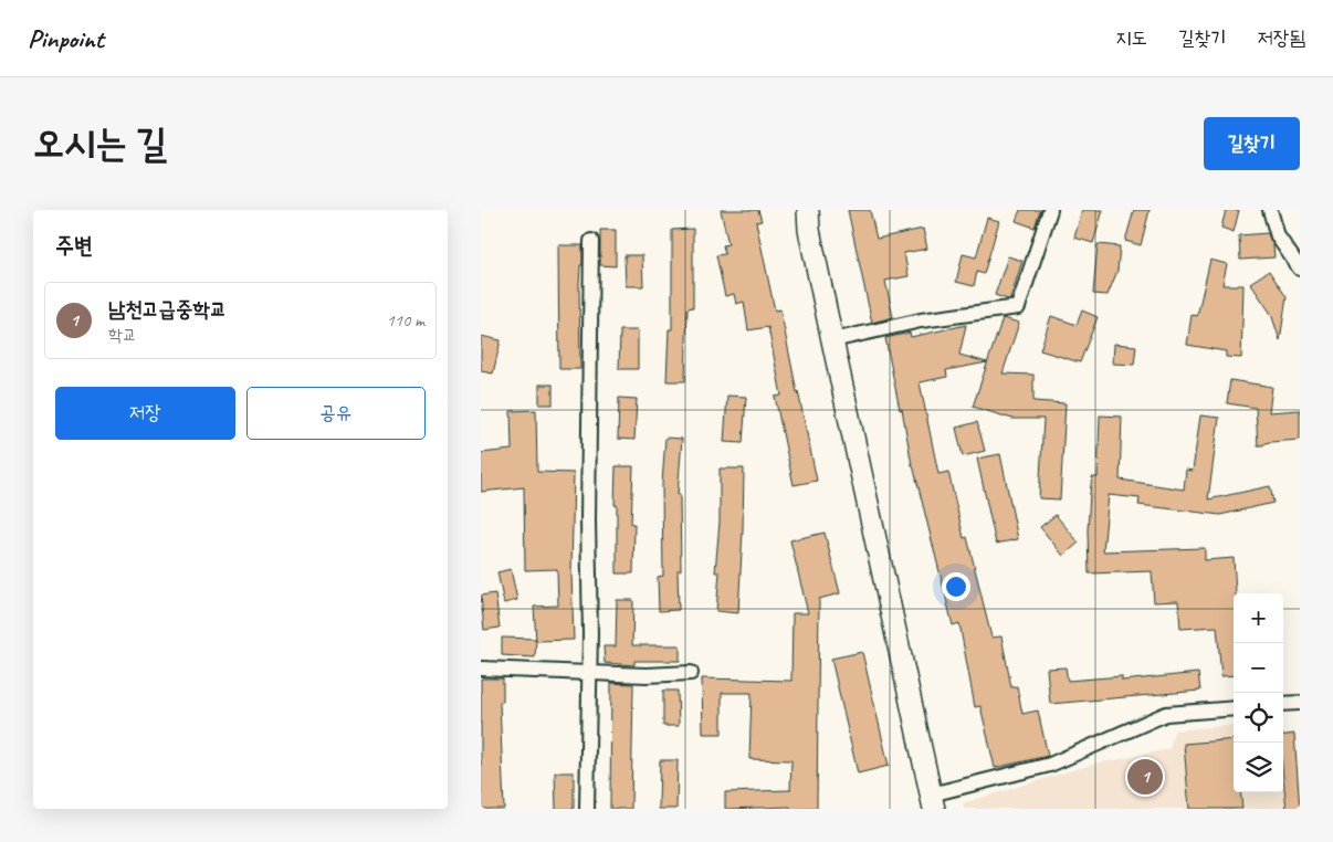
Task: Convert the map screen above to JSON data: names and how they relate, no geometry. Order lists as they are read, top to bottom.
{
  "page": {
    "header": "Pinpoint",
    "nav": ["지도", "길찾기", "저장됨"],
    "buttons": [
      "길찾기",
      ["저장", "공유"]
    ],
    "title": "오시는 길",
    "heading": "주변",
    "list": [
      {
        "mark": "1",
        "name": "남천고급중학교",
        "note": "학교",
        "value": "110 m"
      }
    ],
    "map_buttons": ["+", "−"],
    "pins": "1"
  }
}
